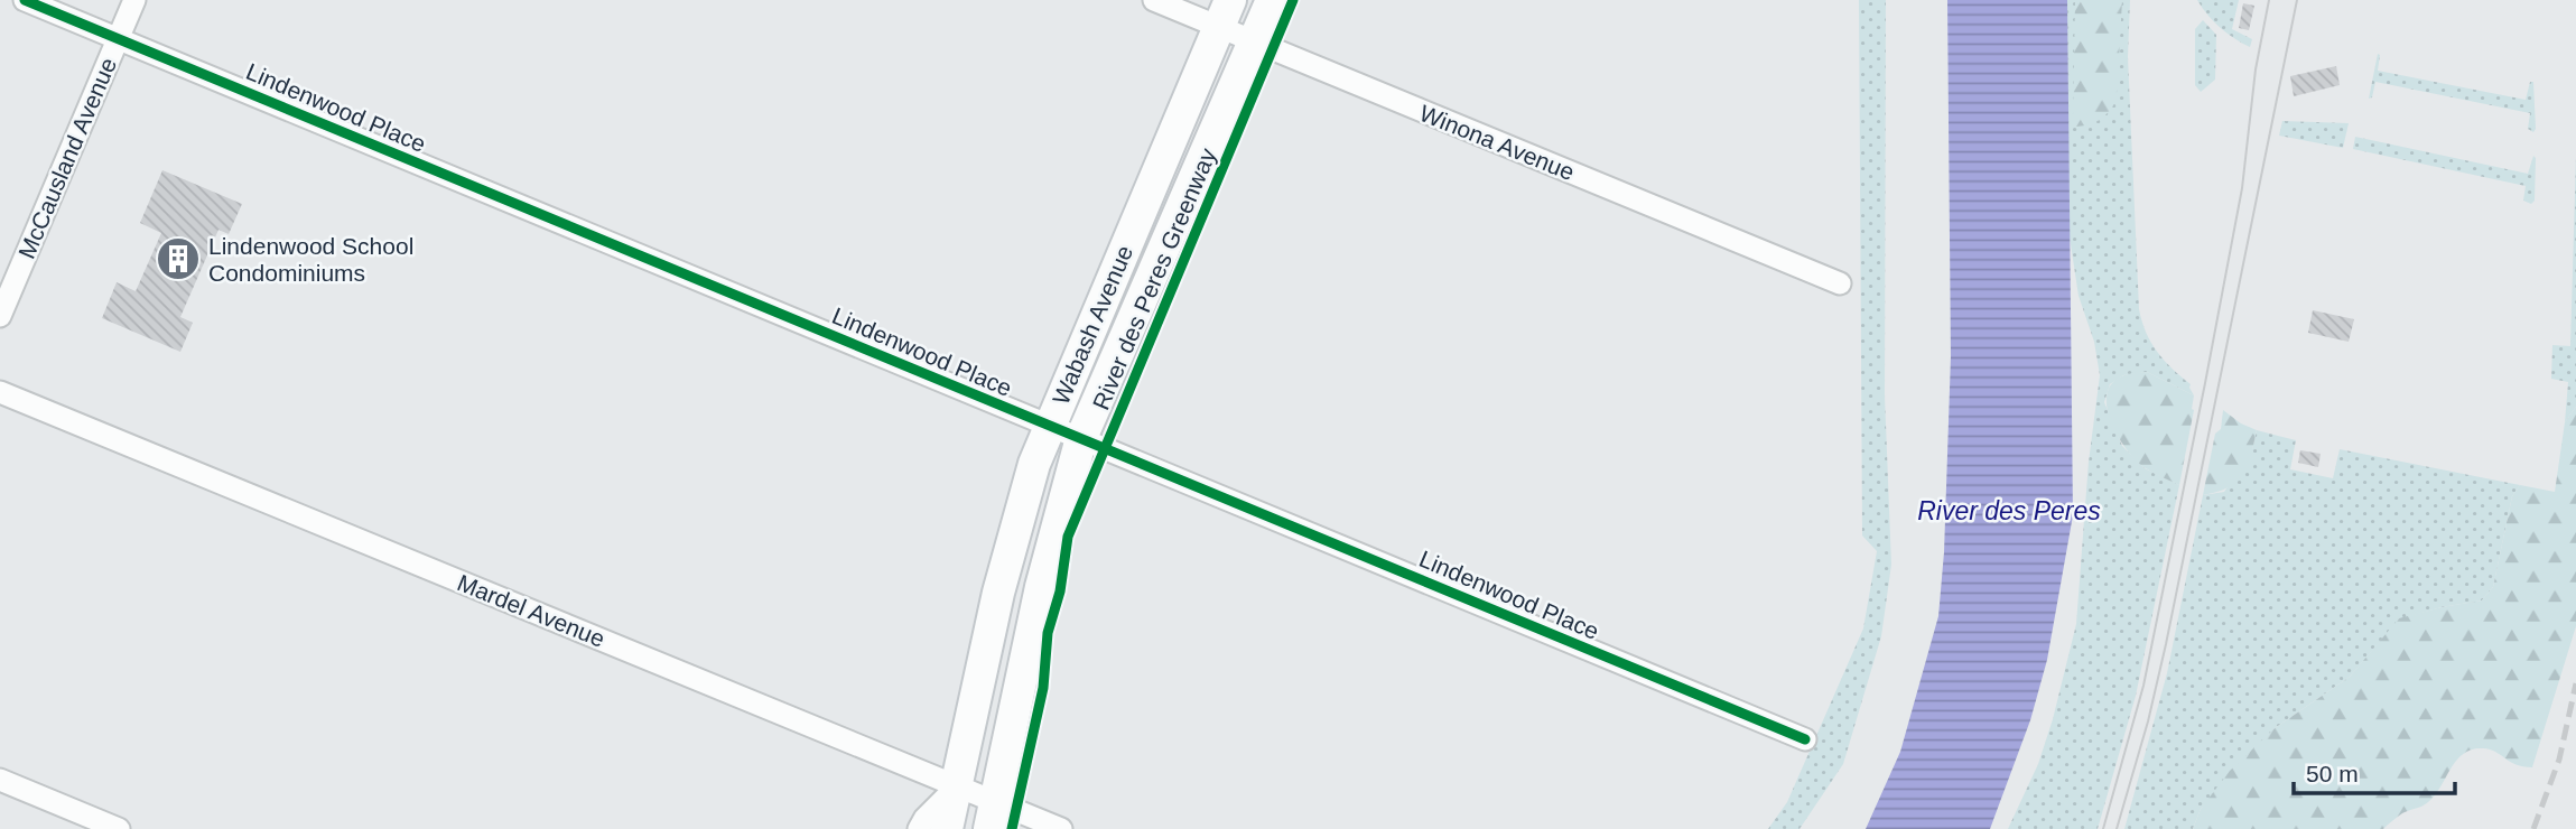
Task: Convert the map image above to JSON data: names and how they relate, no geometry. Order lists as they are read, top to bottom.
{
  "streets": {
    "main road": ["Wabash Avenue"],
    "street": [
      "Lindenwood Place",
      "Winona Avenue",
      "McCausland Avenue",
      "Mardel Avenue"
    ],
    "cycle path": ["River des Peres Greenway"]
  },
  "crossings": [
    ["Lindenwood Place", "McCausland Avenue"],
    ["Lindenwood Place", "Wabash Avenue"],
    ["Winona Avenue", "Wabash Avenue"],
    ["Wabash Avenue", "Mardel Avenue"]
  ],
  "water": ["River des Peres"],
  "places": {
    "building": ["Lindenwood School Condominiums"]
  },
  "scale_bar": "50 m"
}
